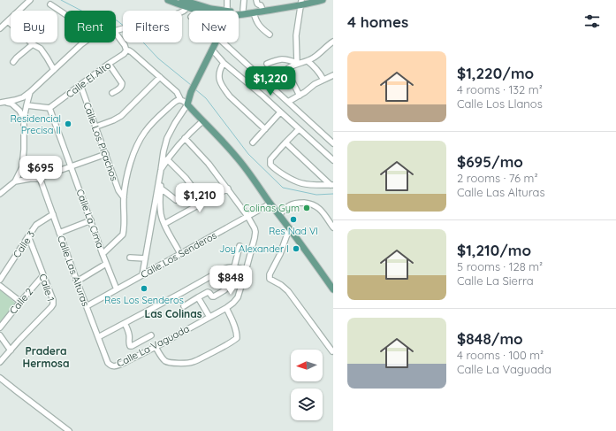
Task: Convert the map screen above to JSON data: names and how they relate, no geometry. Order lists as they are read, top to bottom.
{
  "streets": {
    "street": [
      "Calle El Alto",
      "Calle Los Picachos",
      "Calle La Cima",
      "Calle 3",
      "Calle Los Senderos",
      "Calle Las Alturas",
      "Calle 1",
      "Calle 2",
      "Calle La Vaguada"
    ]
  },
  "crossings": [
    ["Calle El Alto", "Calle Los Picachos"],
    ["Calle El Alto", "Calle La Cima"],
    ["Calle La Cima", "Calle Los Senderos"],
    ["Calle 3", "Calle Las Alturas"],
    ["Calle 3", "Calle 1"],
    ["Calle Los Senderos", "Calle Las Alturas"],
    ["Calle Los Senderos", "Calle La Vaguada"],
    ["Calle Las Alturas", "Calle La Vaguada"],
    ["Calle 1", "Calle 2"]
  ],
  "districts": ["Las Colinas", "Pradera Hermosa"],
  "places": [
    "Residencial Precisa II",
    "Colinas Gym",
    "Res Nad VI",
    "Joy Alexander I",
    "Res Los Senderos"
  ],
  "north": "left",
  "page": {
    "heading": "4 homes",
    "chip": [
      "Buy",
      "Rent",
      "Filters",
      "New"
    ],
    "list": [
      {
        "name": "$1,220/mo",
        "note": "4 rooms · 132 m² · Calle Los Llanos"
      },
      {
        "name": "$695/mo",
        "note": "2 rooms · 76 m² · Calle Las Alturas"
      },
      {
        "name": "$1,210/mo",
        "note": "5 rooms · 128 m² · Calle La Sierra"
      },
      {
        "name": "$848/mo",
        "note": "4 rooms · 100 m² · Calle La Vaguada"
      }
    ],
    "price": [
      "$1,220",
      "$695",
      "$1,210",
      "$848"
    ]
  }
}
